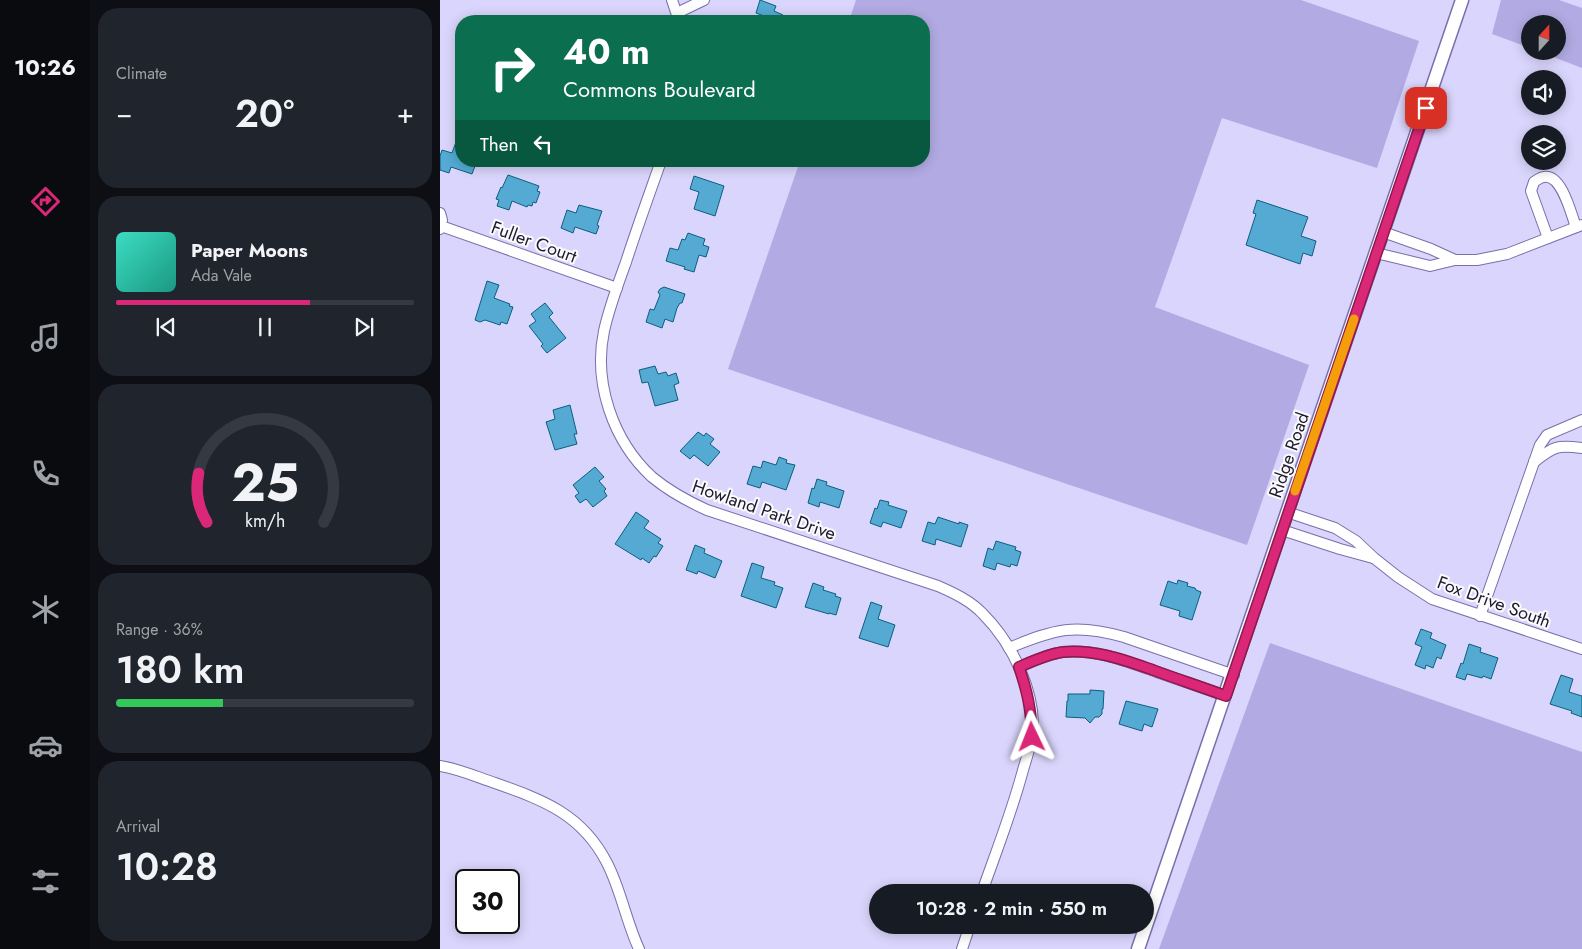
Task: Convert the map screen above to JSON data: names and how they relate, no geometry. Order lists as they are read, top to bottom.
{
  "streets": {
    "street": [
      "Fuller Court",
      "Ridge Road",
      "Howland Park Drive",
      "Fox Drive South"
    ]
  },
  "crossings": [
    ["Fuller Court", "Howland Park Drive"],
    ["Ridge Road", "Fox Drive South"]
  ],
  "north": "top",
  "page": {
    "tabs": "10:26",
    "tile": [
      "Climate",
      ["Range · 36%", "180 km"],
      ["Arrival", "10:28"]
    ],
    "turn": ["40 m", "Commons Boulevard"],
    "heat": ["−", "20°", "+"],
    "then": "Then",
    "song": ["Paper Moons", "Ada Vale"],
    "limit": "30",
    "trip": "10:28 · 2 min · 550 m",
    "gauge": ["25", "km/h"]
  }
}
